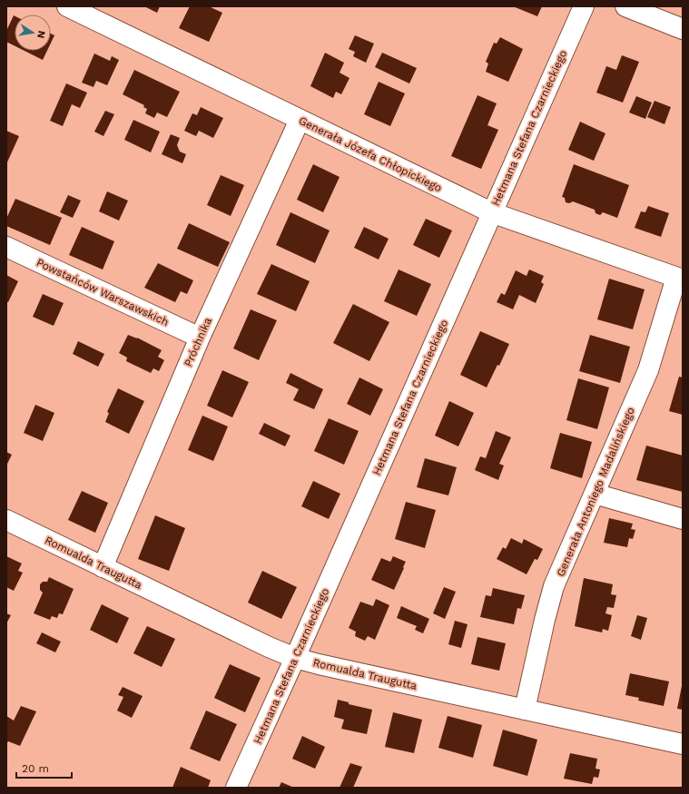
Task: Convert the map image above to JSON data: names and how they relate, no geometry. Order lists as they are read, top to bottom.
{
  "streets": {
    "street": [
      "Hetmana Stefana Czarnieckiego",
      "Generała Józefa Chłopickiego",
      "Powstańców Warszawskich",
      "Próchnika",
      "Generała Antoniego Madalińskiego",
      "Romualda Traugutta"
    ]
  },
  "crossings": [
    ["Hetmana Stefana Czarnieckiego", "Generała Józefa Chłopickiego"],
    ["Hetmana Stefana Czarnieckiego", "Romualda Traugutta"],
    ["Generała Józefa Chłopickiego", "Próchnika"],
    ["Generała Józefa Chłopickiego", "Generała Antoniego Madalińskiego"],
    ["Powstańców Warszawskich", "Próchnika"],
    ["Próchnika", "Romualda Traugutta"],
    ["Generała Antoniego Madalińskiego", "Romualda Traugutta"]
  ],
  "scale_bar": "20 m",
  "north": "right"
}
